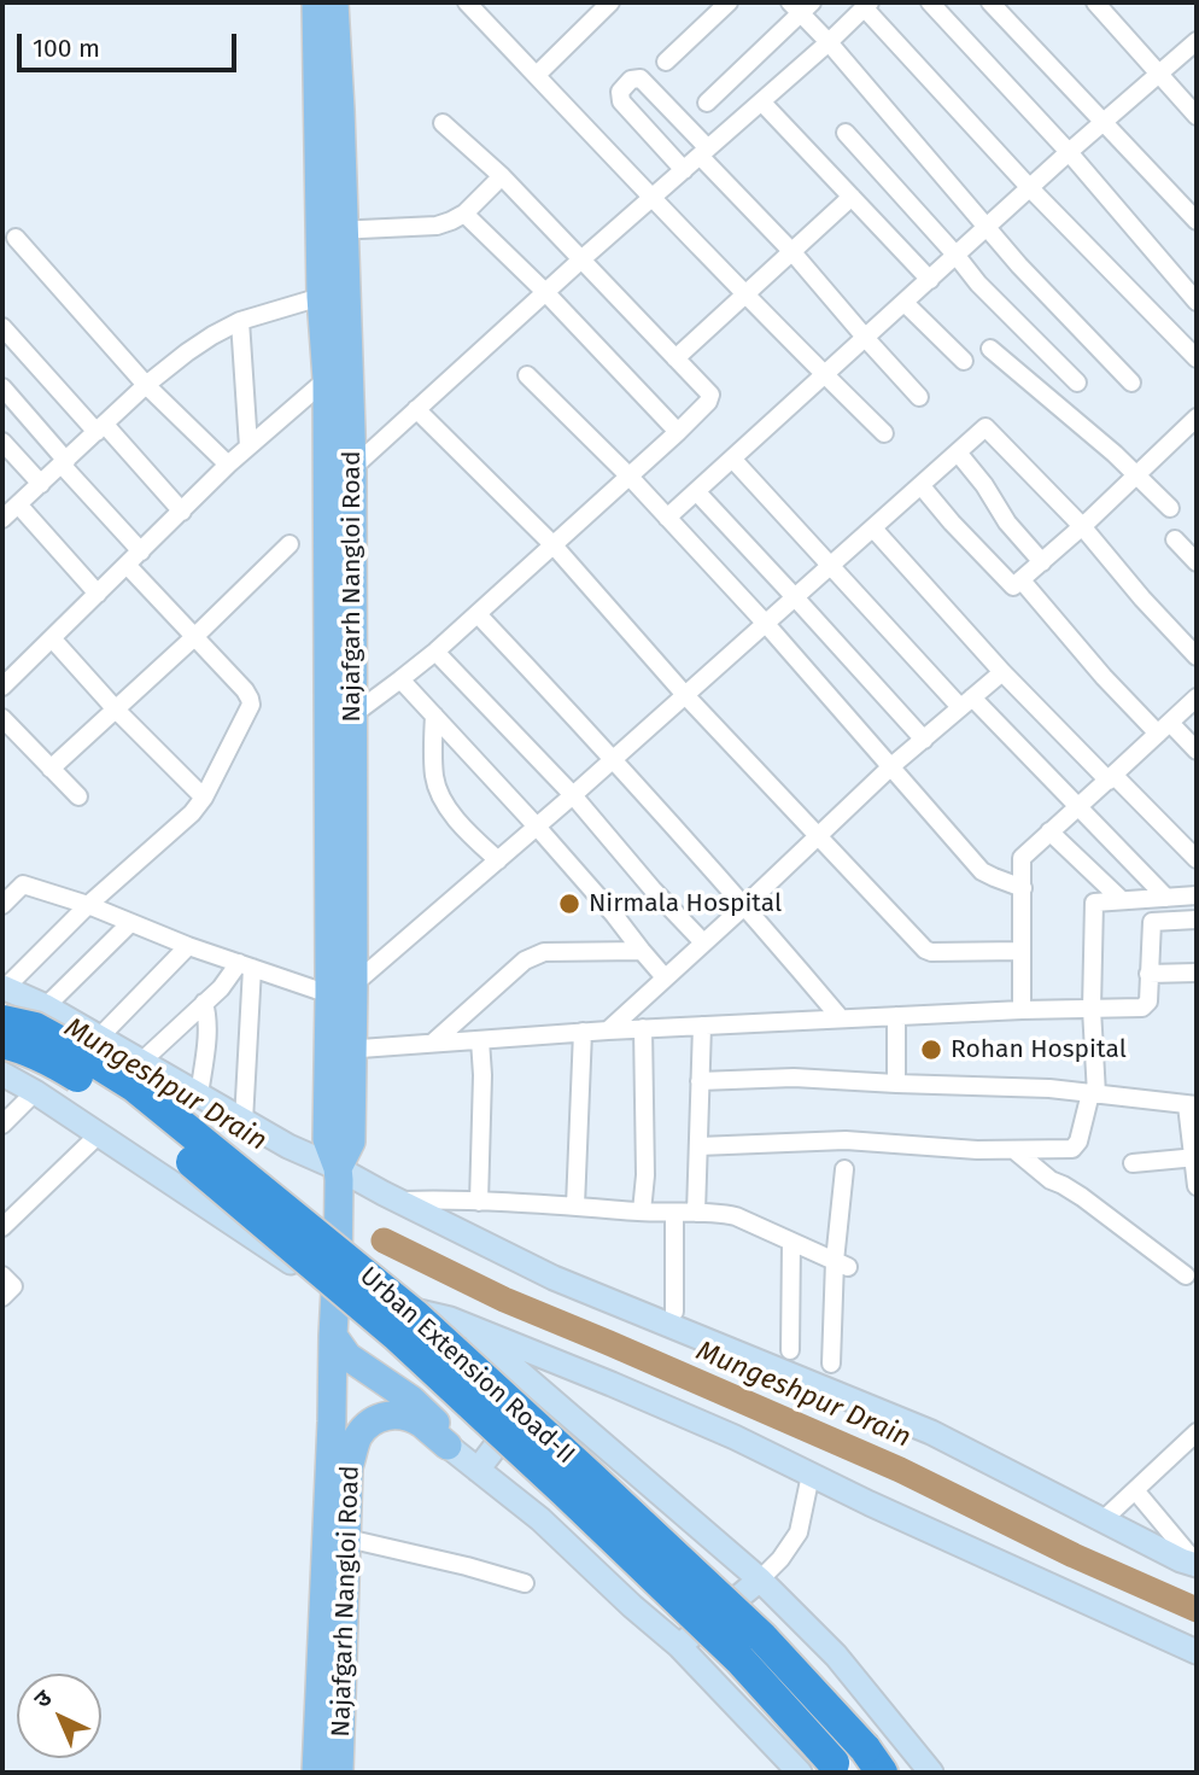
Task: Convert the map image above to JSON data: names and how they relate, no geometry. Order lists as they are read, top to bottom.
{
  "streets": {
    "highway": ["Urban Extension Road-II"],
    "main road": ["Najafgarh Nangloi Road"]
  },
  "water": ["Mungeshpur Drain"],
  "places": ["Nirmala Hospital", "Rohan Hospital"],
  "scale_bar": "100 m",
  "north": "top left"
}
